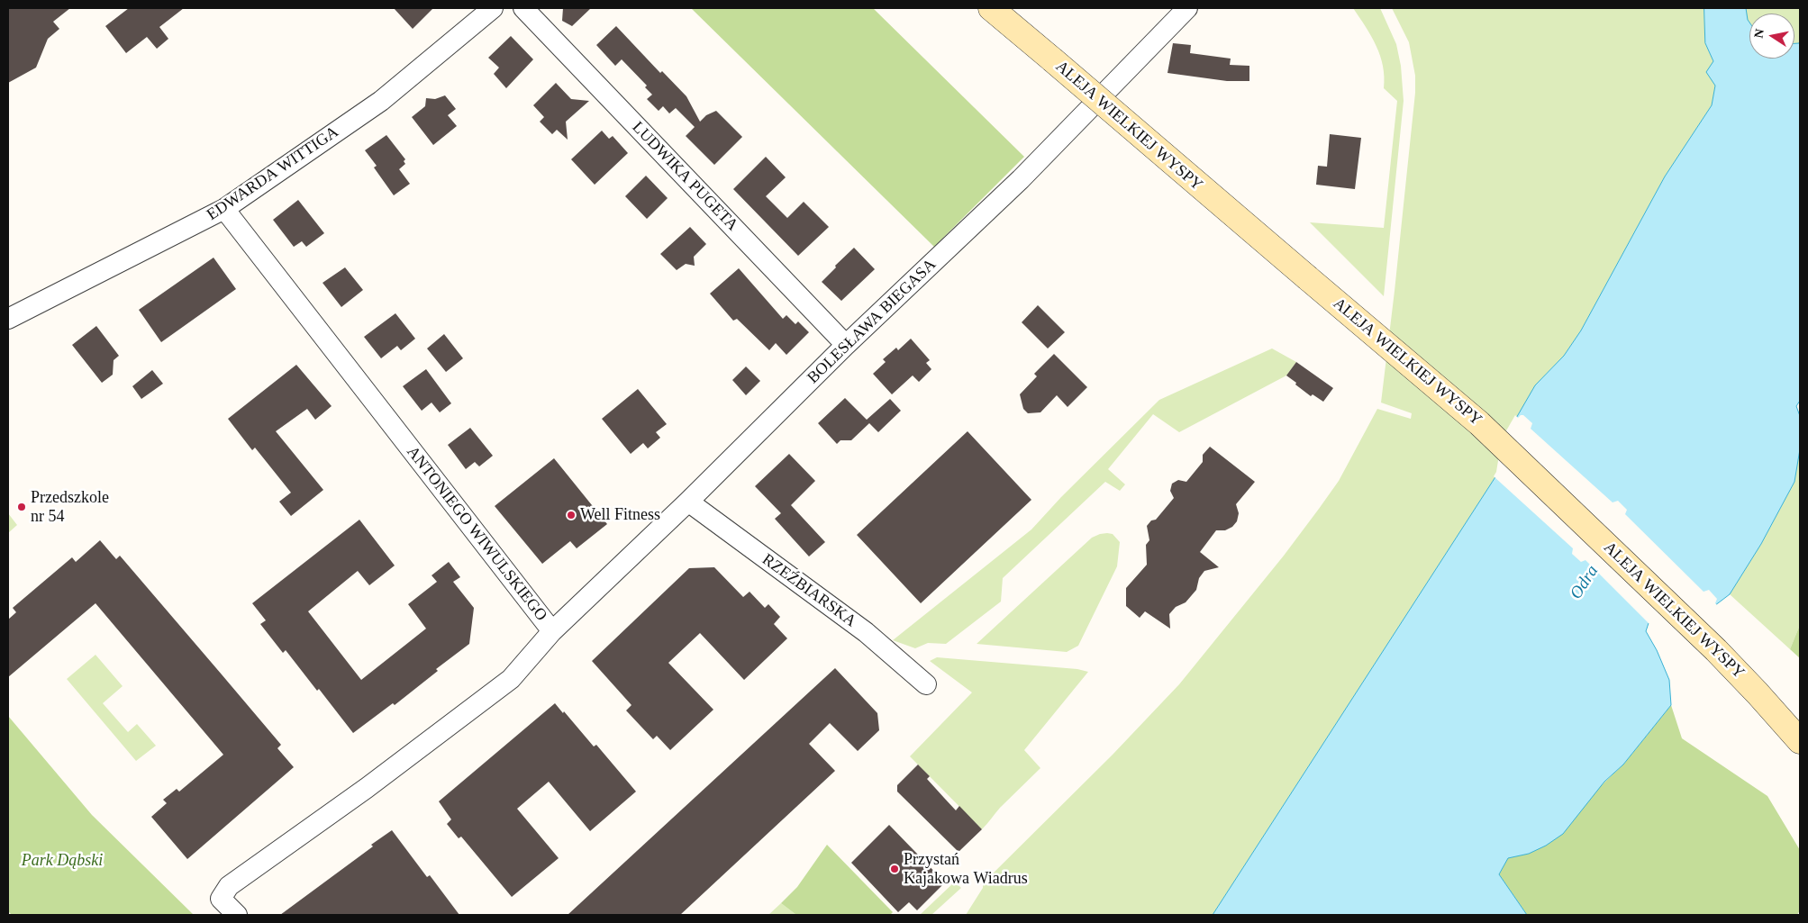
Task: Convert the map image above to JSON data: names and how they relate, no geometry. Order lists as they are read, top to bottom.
{
  "streets": {
    "main road": ["ALEJA WIELKIEJ WYSPY"],
    "street": [
      "EDWARDA WITTIGA",
      "LUDWIKA PUGETA",
      "BOLESŁAWA BIEGASA",
      "ANTONIEGO WIWULSKIEGO",
      "RZEŹBIARSKA"
    ]
  },
  "crossings": [
    ["EDWARDA WITTIGA", "ANTONIEGO WIWULSKIEGO"],
    ["LUDWIKA PUGETA", "BOLESŁAWA BIEGASA"],
    ["BOLESŁAWA BIEGASA", "ANTONIEGO WIWULSKIEGO"],
    ["BOLESŁAWA BIEGASA", "RZEŹBIARSKA"]
  ],
  "water": ["Odra"],
  "parks": ["Park Dąbski"],
  "places": ["Przedszkole nr 54", "Well Fitness", "Przystań Kajakowa Wiadrus"],
  "north": "left"
}
